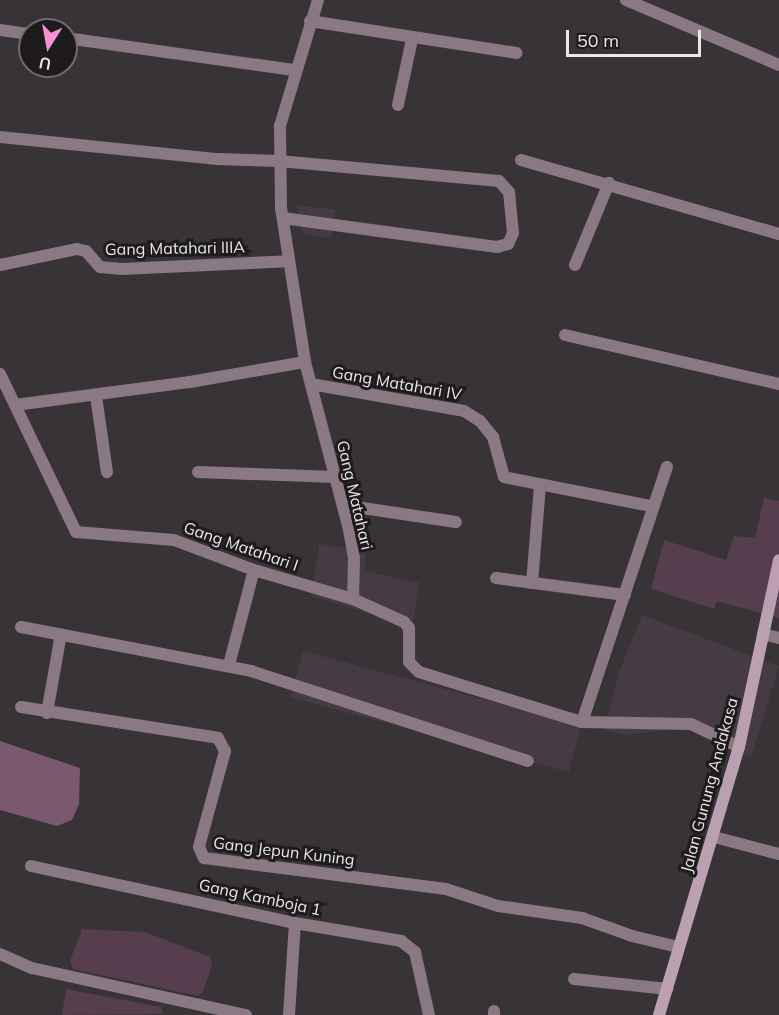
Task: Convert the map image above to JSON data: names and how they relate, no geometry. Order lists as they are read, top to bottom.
{
  "streets": {
    "street": [
      "Gang Matahari IIIA",
      "Gang Matahari IV",
      "Gang Matahari",
      "Gang Matahari I",
      "Jalan Gunung Andakasa",
      "Gang Jepun Kuning",
      "Gang Kamboja 1"
    ]
  },
  "crossings": [
    ["Gang Matahari IIIA", "Gang Matahari"],
    ["Gang Matahari IV", "Gang Matahari"],
    ["Gang Matahari", "Gang Matahari I"],
    ["Jalan Gunung Andakasa", "Gang Jepun Kuning"]
  ],
  "scale_bar": "50 m",
  "north": "bottom"
}
